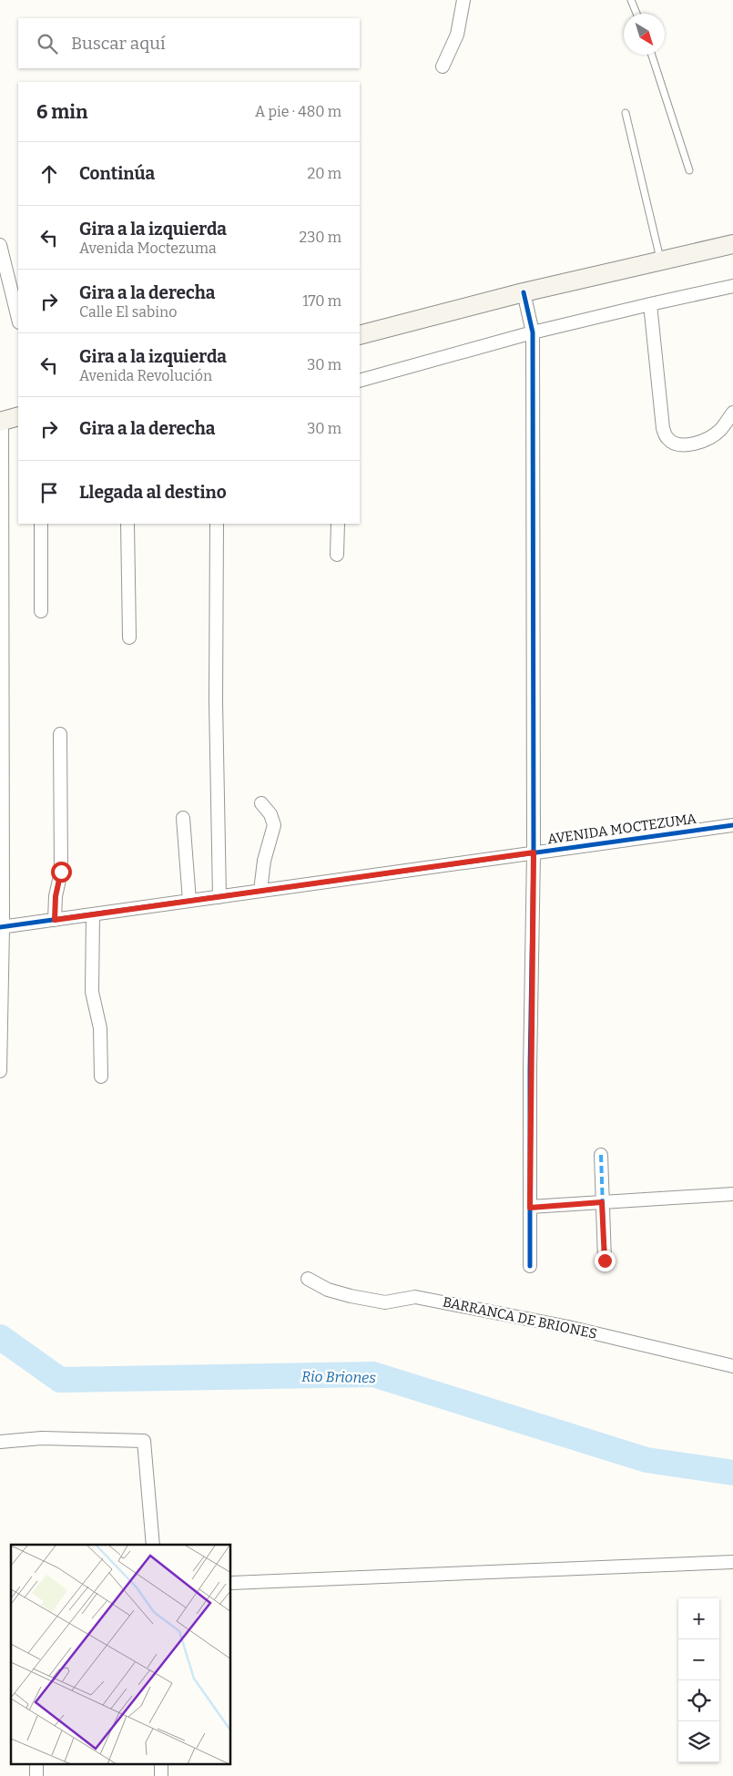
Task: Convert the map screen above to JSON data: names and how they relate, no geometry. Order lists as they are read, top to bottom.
{
  "streets": {
    "street": ["AVENIDA MOCTEZUMA", "BARRANCA DE BRIONES"]
  },
  "water": ["Rio Briones"],
  "north": "bottom right",
  "page": {
    "search": "Buscar aquí",
    "heading": ["6 min", "A pie · 480 m"],
    "list": [
      ["Continúa", "20 m"],
      ["Gira a la izquierda", "Avenida Moctezuma", "230 m"],
      ["Gira a la derecha", "Calle El sabino", "170 m"],
      ["Gira a la izquierda", "Avenida Revolución", "30 m"],
      ["Gira a la derecha", "30 m"],
      "Llegada al destino"
    ],
    "map_buttons": ["+", "−"]
  }
}
